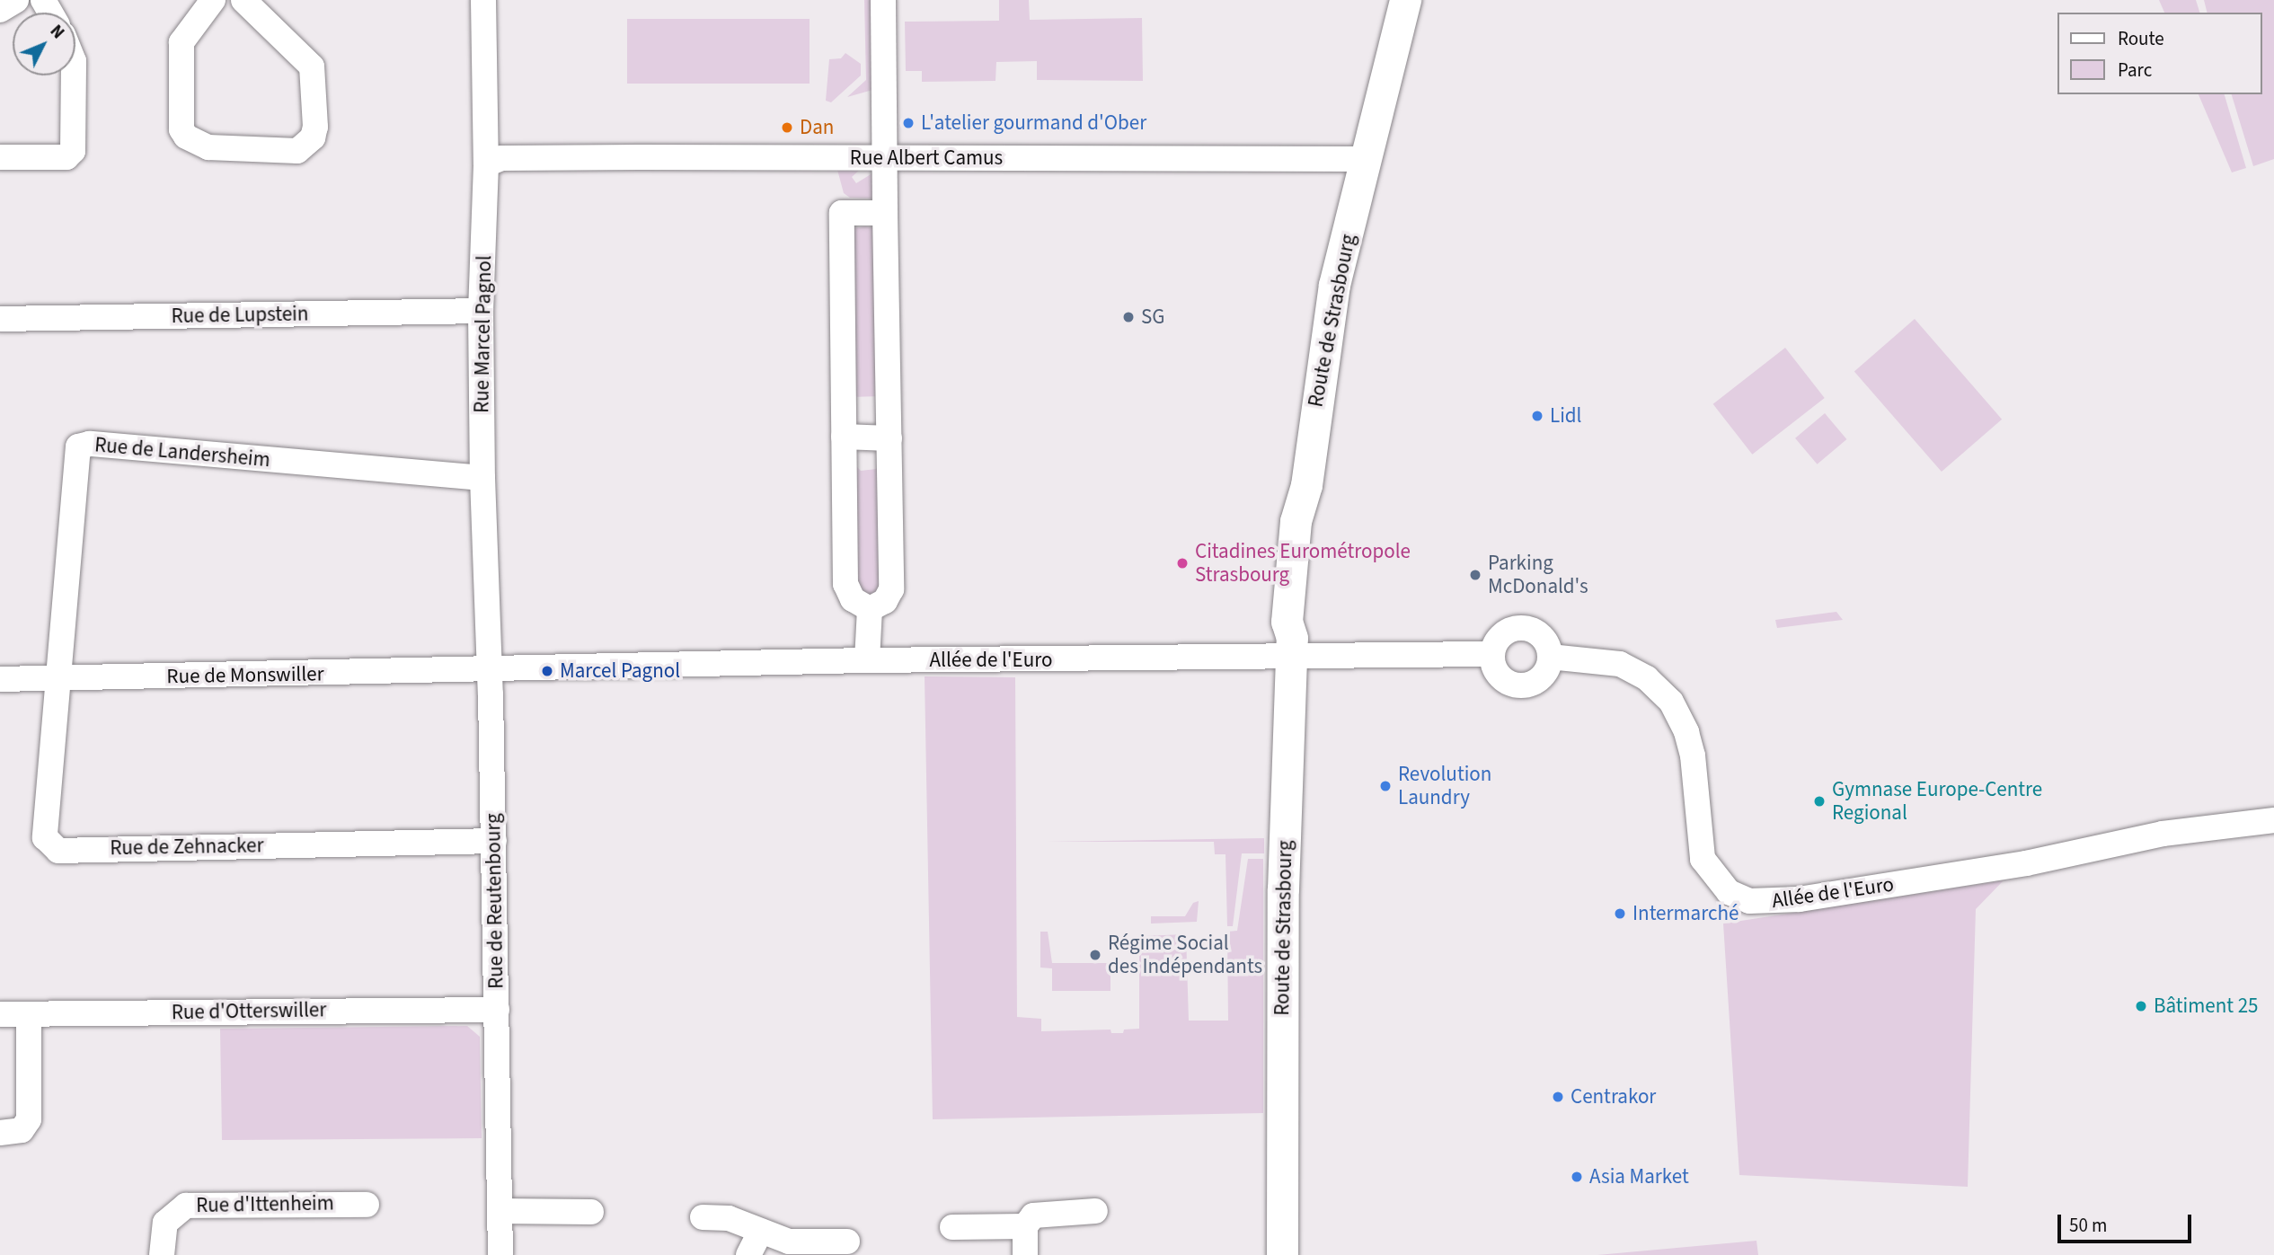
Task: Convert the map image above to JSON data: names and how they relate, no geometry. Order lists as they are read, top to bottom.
{
  "streets": {
    "main road": ["Route de Strasbourg"],
    "street": [
      "Rue Albert Camus",
      "Rue de Lupstein",
      "Rue Marcel Pagnol",
      "Rue de Landersheim",
      "Allée de l'Euro",
      "Rue de Monswiller",
      "Rue de Zehnacker",
      "Rue de Reutenbourg",
      "Rue d'Otterswiller",
      "Rue d'Ittenheim"
    ]
  },
  "crossings": [
    ["Rue Albert Camus", "Route de Strasbourg"],
    ["Rue Albert Camus", "Rue Marcel Pagnol"],
    ["Rue de Lupstein", "Rue Marcel Pagnol"],
    ["Route de Strasbourg", "Allée de l'Euro"],
    ["Rue Marcel Pagnol", "Rue de Landersheim"],
    ["Rue Marcel Pagnol", "Allée de l'Euro"],
    ["Rue Marcel Pagnol", "Rue de Monswiller"],
    ["Rue Marcel Pagnol", "Rue de Reutenbourg"],
    ["Rue de Landersheim", "Rue de Monswiller"],
    ["Rue de Landersheim", "Rue de Zehnacker"],
    ["Allée de l'Euro", "Rue de Monswiller"],
    ["Allée de l'Euro", "Rue de Reutenbourg"],
    ["Rue de Monswiller", "Rue de Zehnacker"],
    ["Rue de Monswiller", "Rue de Reutenbourg"],
    ["Rue de Zehnacker", "Rue de Reutenbourg"],
    ["Rue de Reutenbourg", "Rue d'Otterswiller"]
  ],
  "places": [
    "L'atelier gourmand d'Ober",
    "Dan",
    "SG",
    "Lidl",
    "Citadines Eurométropole Strasbourg",
    "Parking McDonald's",
    "Marcel Pagnol",
    "Revolution Laundry",
    "Gymnase Europe-Centre Regional",
    "Intermarché",
    "Régime Social des Indépendants",
    "Bâtiment 25",
    "Centrakor",
    "Asia Market"
  ],
  "legend": ["Route", "Parc"],
  "scale_bar": "50 m",
  "north": "top right"
}
